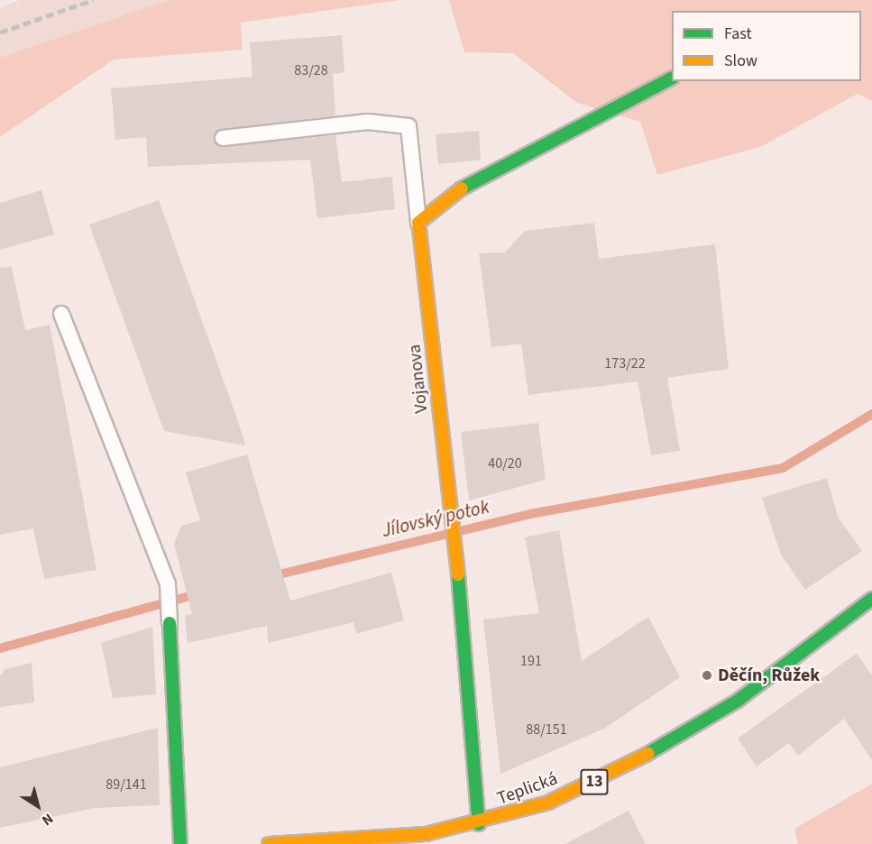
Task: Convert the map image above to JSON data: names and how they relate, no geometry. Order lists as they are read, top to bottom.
{
  "streets": {
    "street": ["Vojanova", "13", "Teplická"]
  },
  "crossings": [
    ["Vojanova", "Teplická"]
  ],
  "water": ["Jílovský potok"],
  "places": ["Děčín, Růžek"],
  "house_numbers": [
    "83/28",
    "173/22",
    "40/20",
    "191",
    "88/151",
    "89/141"
  ],
  "legend": ["Fast", "Slow"],
  "north": "bottom right"
}
